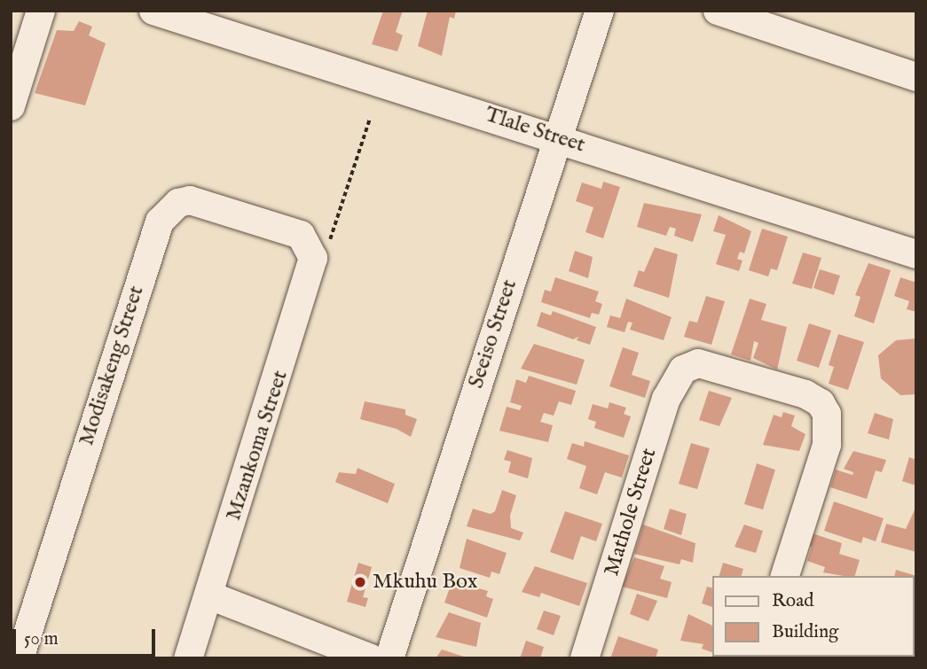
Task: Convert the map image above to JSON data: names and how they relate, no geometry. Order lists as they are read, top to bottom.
{
  "streets": {
    "street": [
      "Tlale Street",
      "Seeiso Street",
      "Modisakeng Street",
      "Mzankoma Street",
      "Mathole Street"
    ]
  },
  "crossings": [
    ["Tlale Street", "Seeiso Street"],
    ["Modisakeng Street", "Mzankoma Street"]
  ],
  "places": ["Mkuhu Box"],
  "legend": ["Road", "Building"],
  "scale_bar": "50 m"
}
